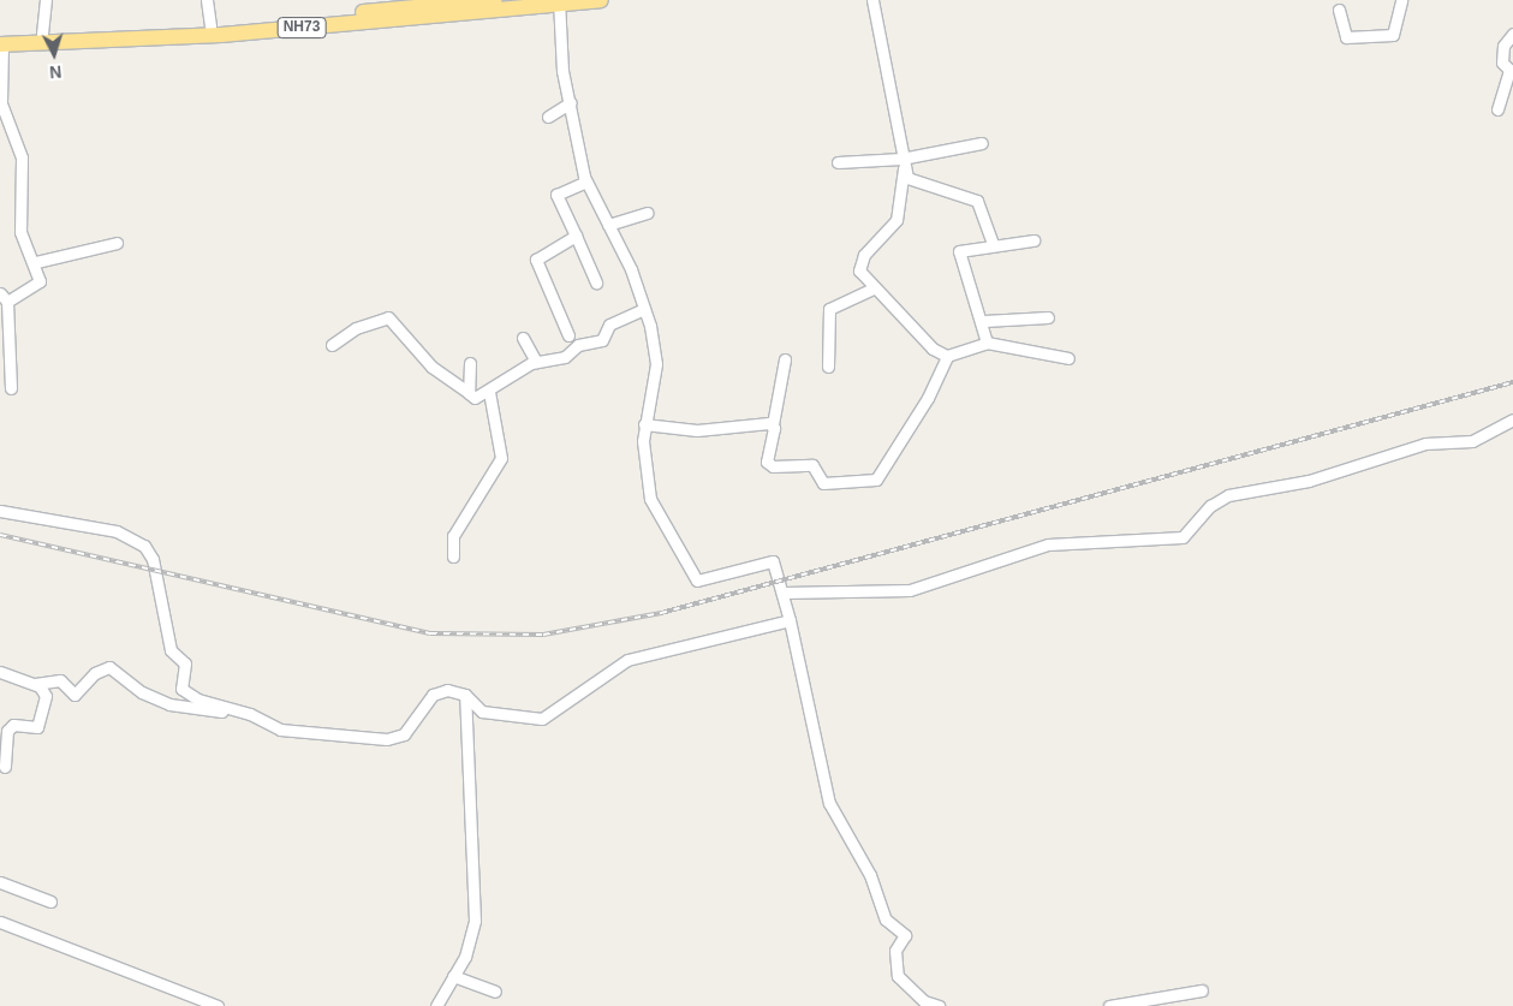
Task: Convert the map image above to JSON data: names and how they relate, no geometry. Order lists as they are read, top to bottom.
{
  "streets": {
    "highway": ["NH73"]
  },
  "north": "bottom"
}
